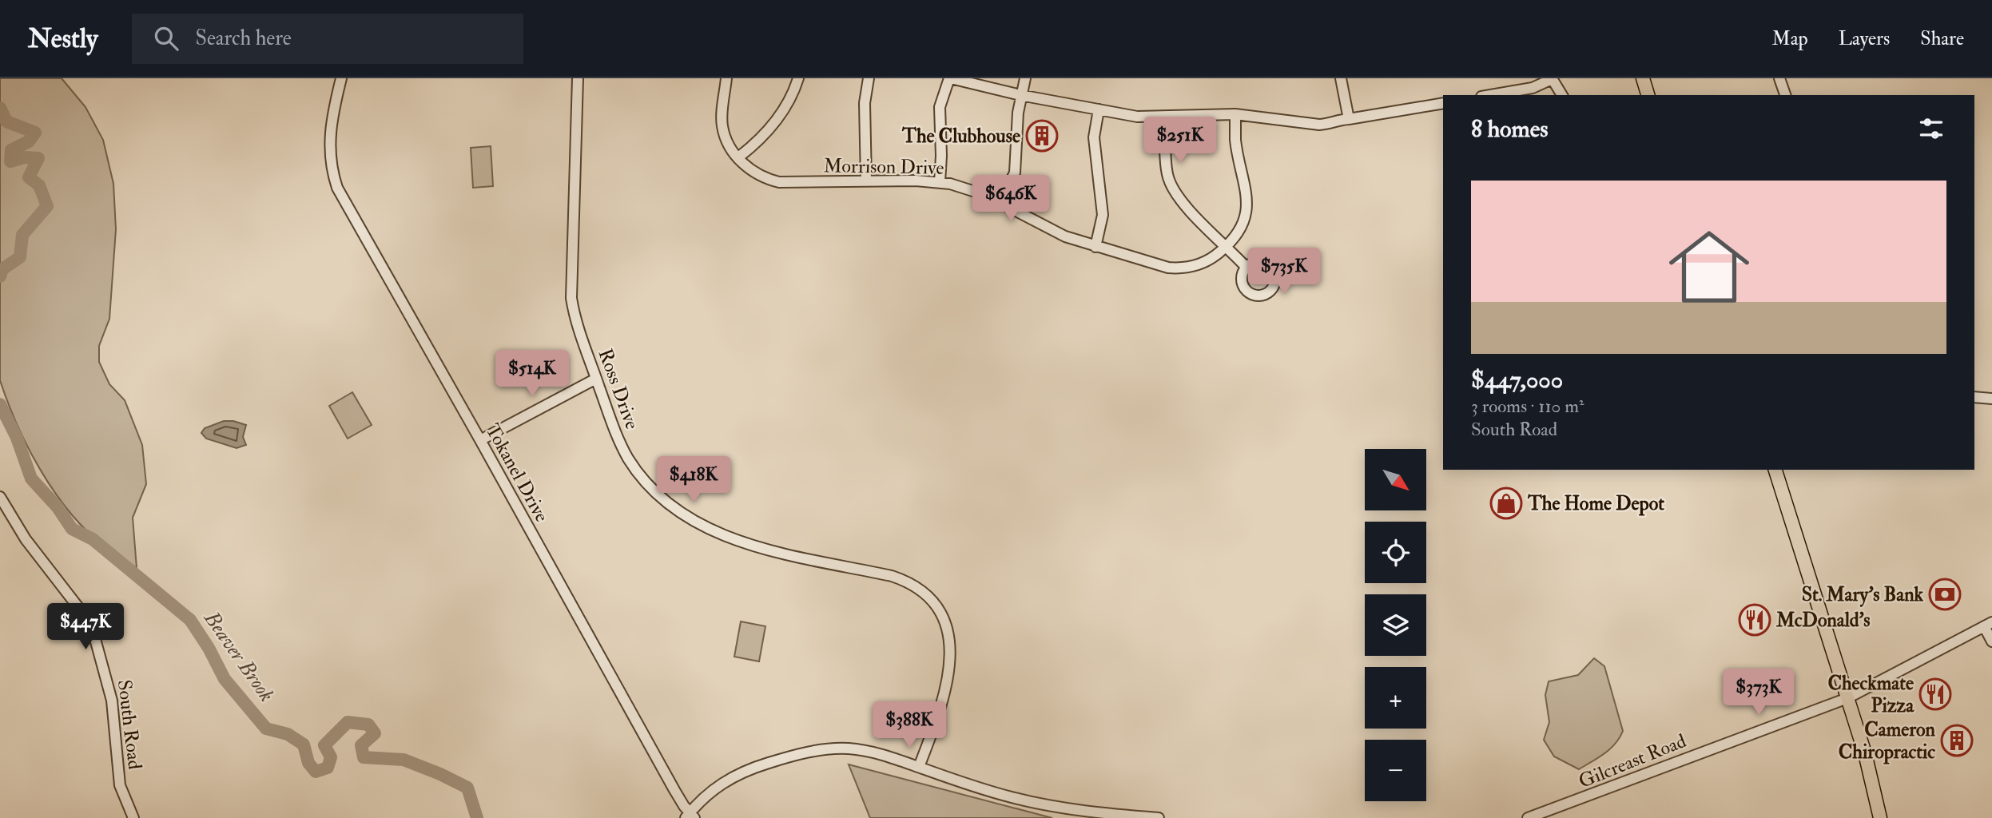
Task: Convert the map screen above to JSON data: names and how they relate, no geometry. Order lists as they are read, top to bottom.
{
  "streets": {
    "street": [
      "Morrison Drive",
      "Ross Drive",
      "Tokanel Drive",
      "South Road",
      "Gilcreast Road"
    ]
  },
  "water": ["Beaver Brook"],
  "places": {
    "building": ["The Clubhouse", "Cameron Chiropractic"],
    "shop": ["The Home Depot"],
    "bank": ["St. Mary's Bank"],
    "restaurant": ["McDonald's", "Checkmate Pizza"]
  },
  "north": "bottom right",
  "page": {
    "header": "Nestly",
    "search": "Search here",
    "nav": ["Map", "Layers", "Share"],
    "heading": "8 homes",
    "price": [
      "$251K",
      "$646K",
      "$735K",
      "$514K",
      "$418K",
      "$447K",
      "$373K",
      "$388K"
    ],
    "list": [
      {
        "name": "$447,000",
        "note": "3 rooms · 110 m² · South Road"
      }
    ],
    "map_buttons": ["+", "−"]
  }
}
